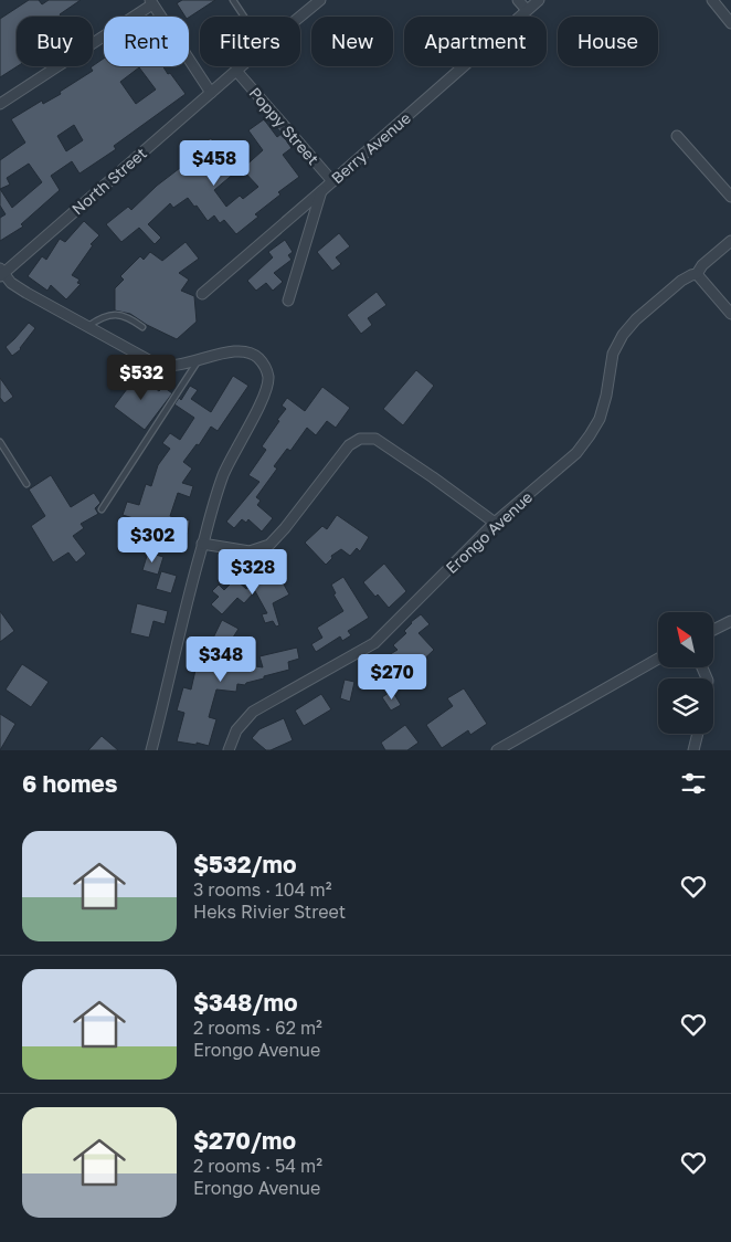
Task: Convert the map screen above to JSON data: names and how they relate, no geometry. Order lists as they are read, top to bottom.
{
  "streets": {
    "street": [
      "Poppy Street",
      "Berry Avenue",
      "North Street",
      "Erongo Avenue"
    ]
  },
  "crossings": [
    ["Poppy Street", "Berry Avenue"],
    ["Poppy Street", "North Street"]
  ],
  "north": "top left",
  "page": {
    "chip": [
      "Buy",
      "Rent",
      "Filters",
      "New",
      "Apartment",
      "House"
    ],
    "price": [
      "$458",
      "$532",
      "$302",
      "$328",
      "$348",
      "$270"
    ],
    "heading": "6 homes",
    "list": [
      {
        "name": "$532/mo",
        "note": "3 rooms · 104 m² · Heks Rivier Street"
      },
      {
        "name": "$348/mo",
        "note": "2 rooms · 62 m² · Erongo Avenue"
      },
      {
        "name": "$270/mo",
        "note": "2 rooms · 54 m² · Erongo Avenue"
      }
    ]
  }
}
